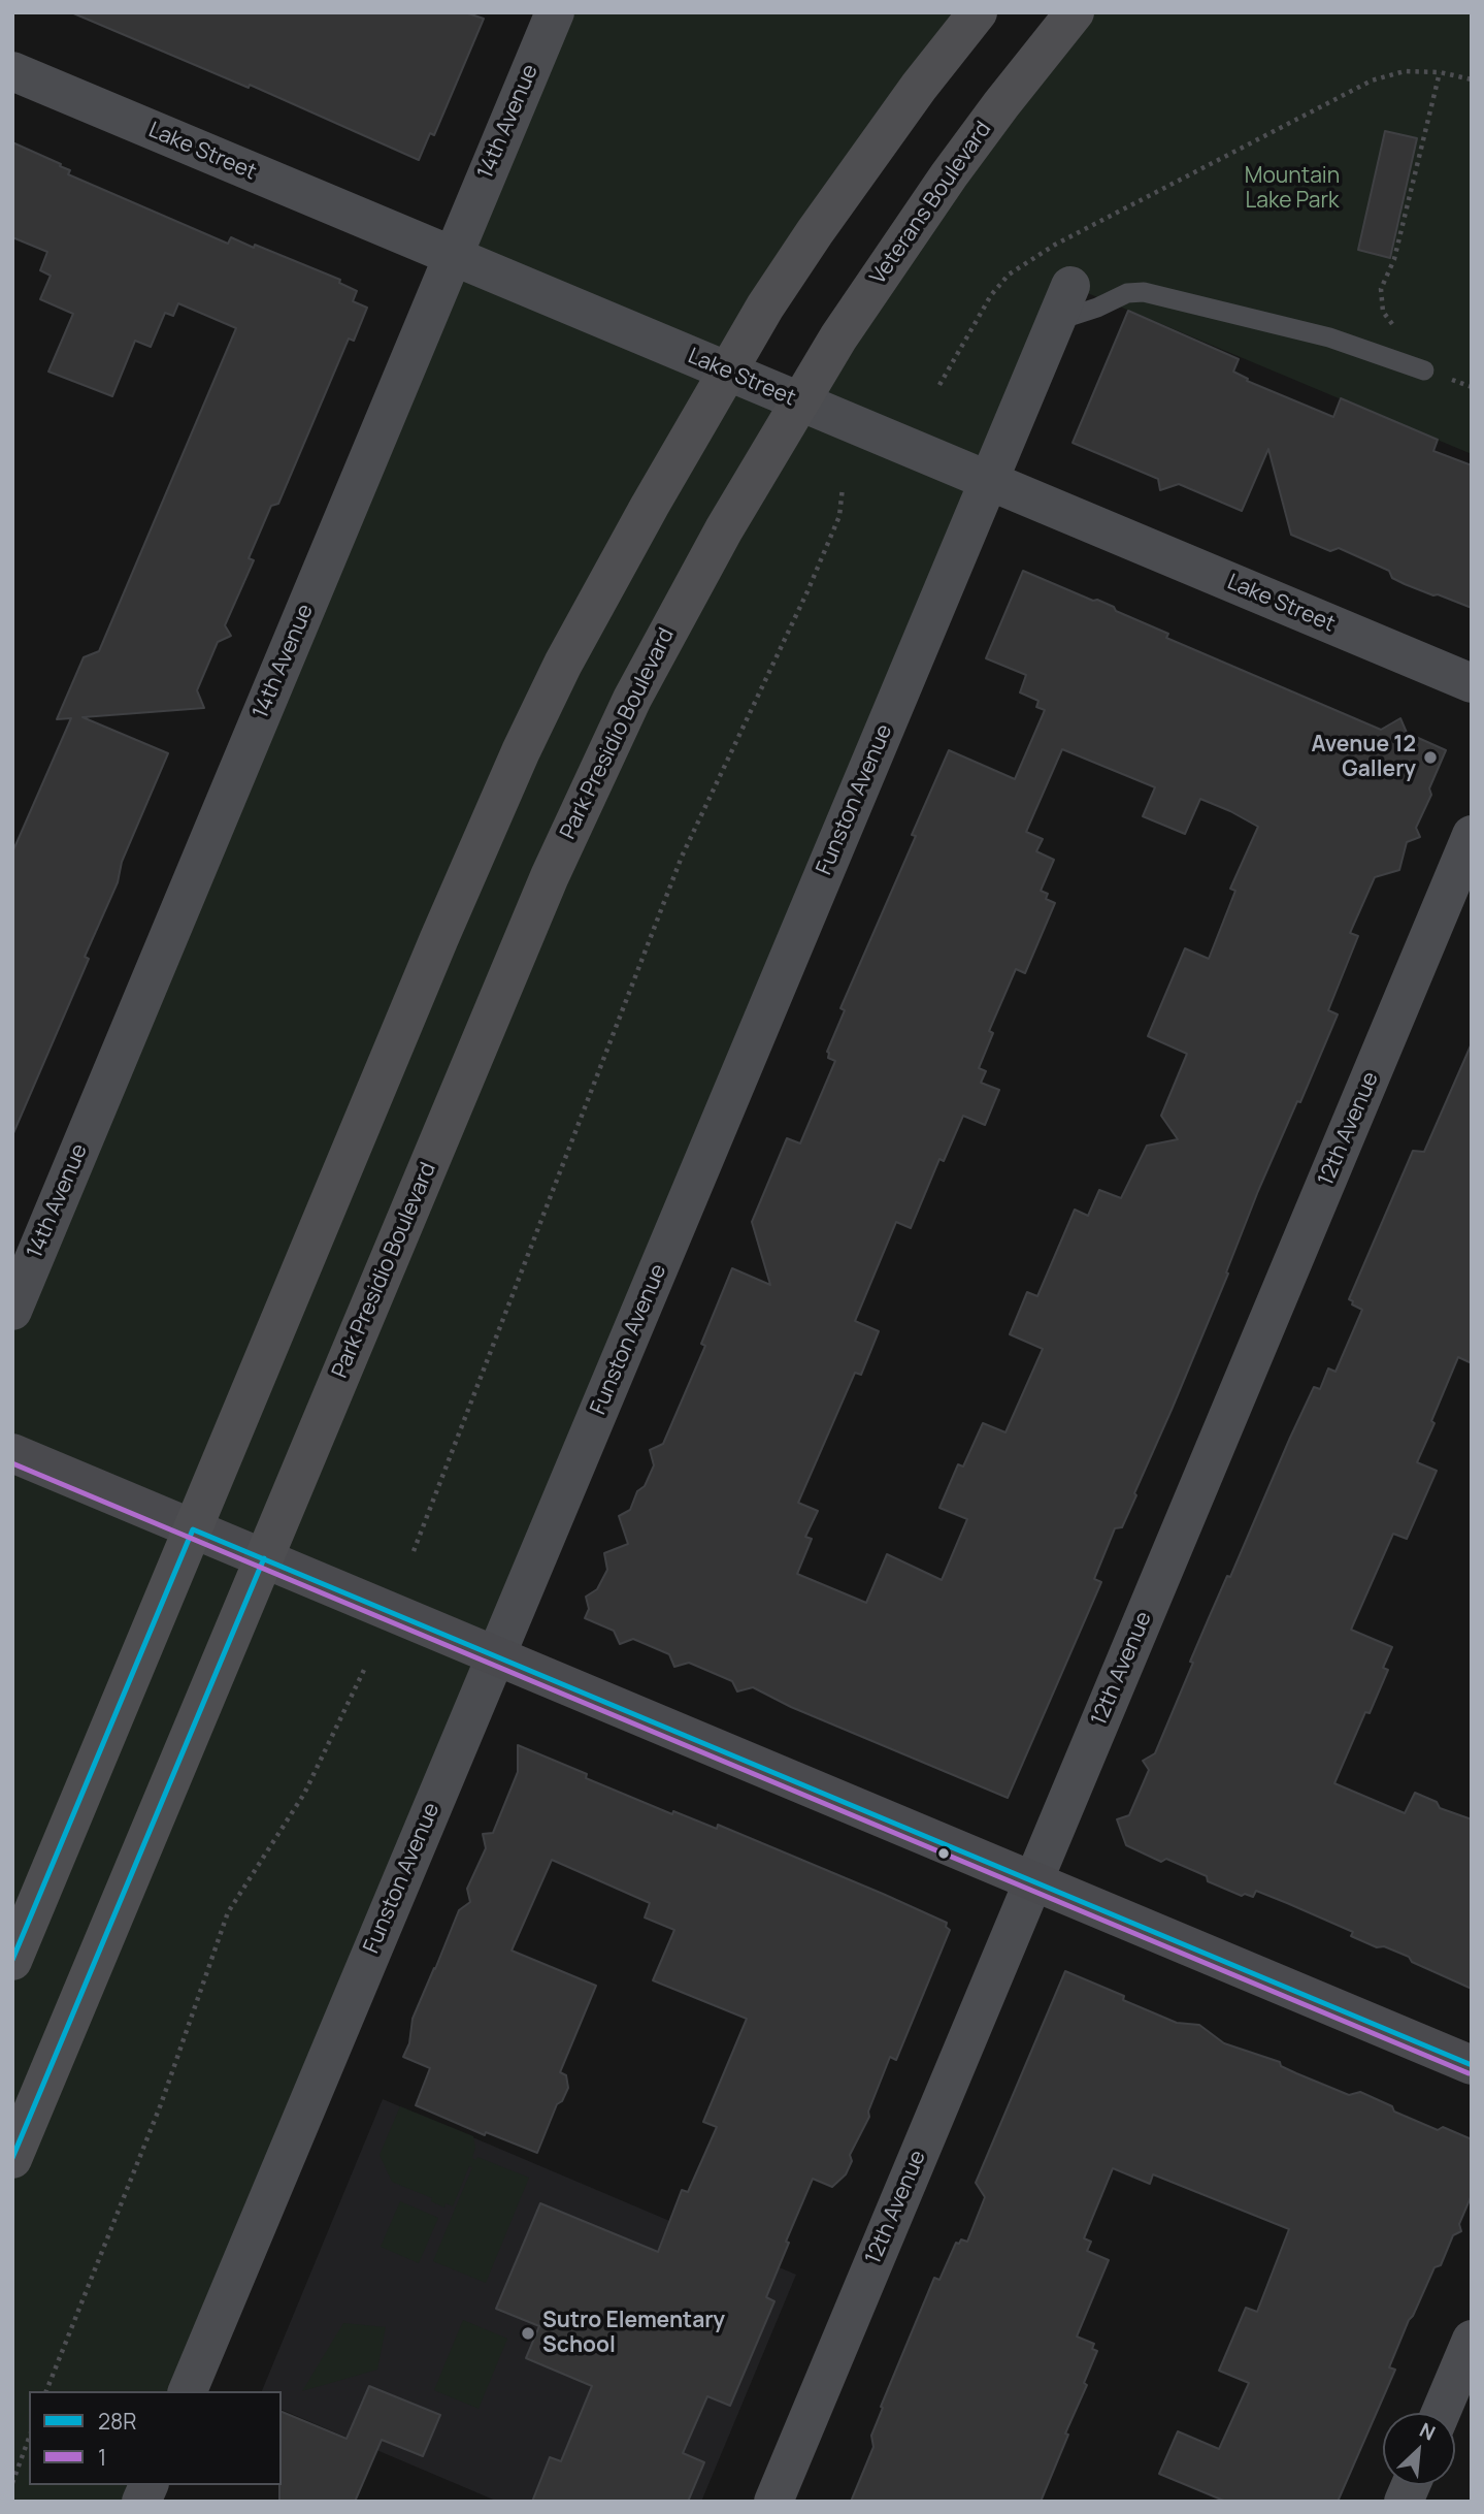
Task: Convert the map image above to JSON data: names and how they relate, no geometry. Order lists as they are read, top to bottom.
{
  "streets": {
    "highway": ["Veterans Boulevard", "Park Presidio Boulevard"],
    "street": [
      "14th Avenue",
      "Lake Street",
      "Funston Avenue",
      "12th Avenue"
    ]
  },
  "crossings": [
    ["14th Avenue", "Lake Street"],
    ["Lake Street", "Veterans Boulevard"],
    ["Lake Street", "Park Presidio Boulevard"],
    ["Lake Street", "Funston Avenue"],
    ["Veterans Boulevard", "Park Presidio Boulevard"]
  ],
  "parks": ["Mountain Lake Park"],
  "places": ["Avenue 12 Gallery", "Sutro Elementary School"],
  "lines": ["transit line 1", "transit line 28R"],
  "legend": ["28R", "1"],
  "north": "top right"
}
